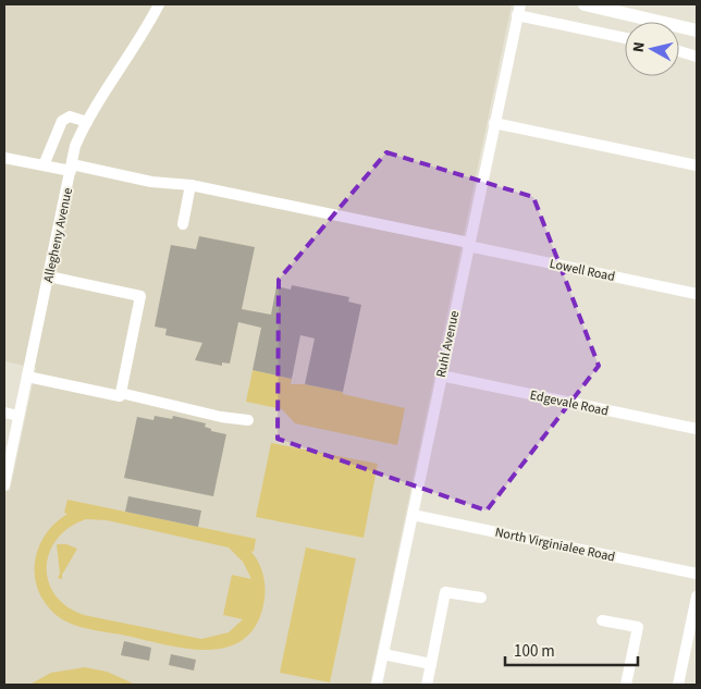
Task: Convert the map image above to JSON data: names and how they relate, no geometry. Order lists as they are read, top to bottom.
{
  "streets": {
    "street": [
      "Allegheny Avenue",
      "Lowell Road",
      "Ruhl Avenue",
      "Edgevale Road",
      "North Virginialee Road"
    ]
  },
  "crossings": [
    ["Allegheny Avenue", "Lowell Road"],
    ["Lowell Road", "Ruhl Avenue"],
    ["Ruhl Avenue", "Edgevale Road"],
    ["Ruhl Avenue", "North Virginialee Road"]
  ],
  "scale_bar": "100 m",
  "north": "left"
}
